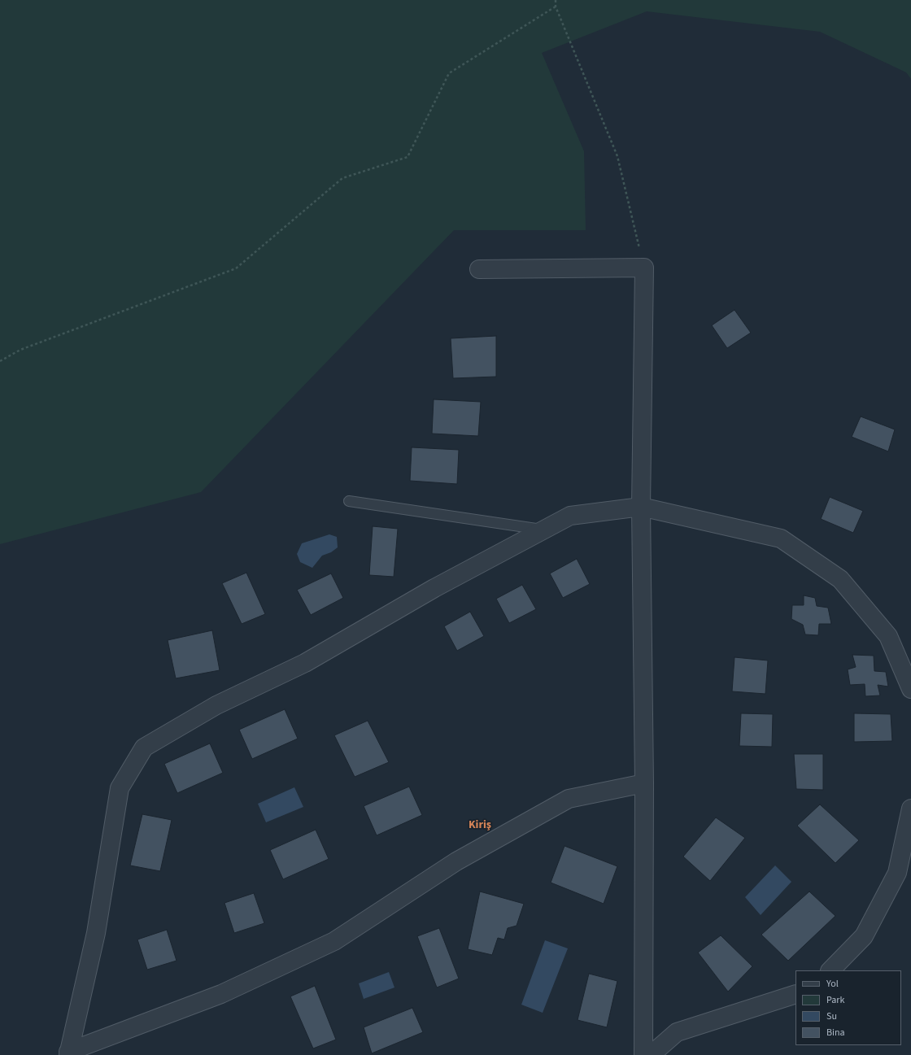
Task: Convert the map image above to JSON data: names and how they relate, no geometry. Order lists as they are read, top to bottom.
{
  "districts": ["Kiriş"],
  "legend": [
    "Yol",
    "Park",
    "Su",
    "Bina"
  ]
}
